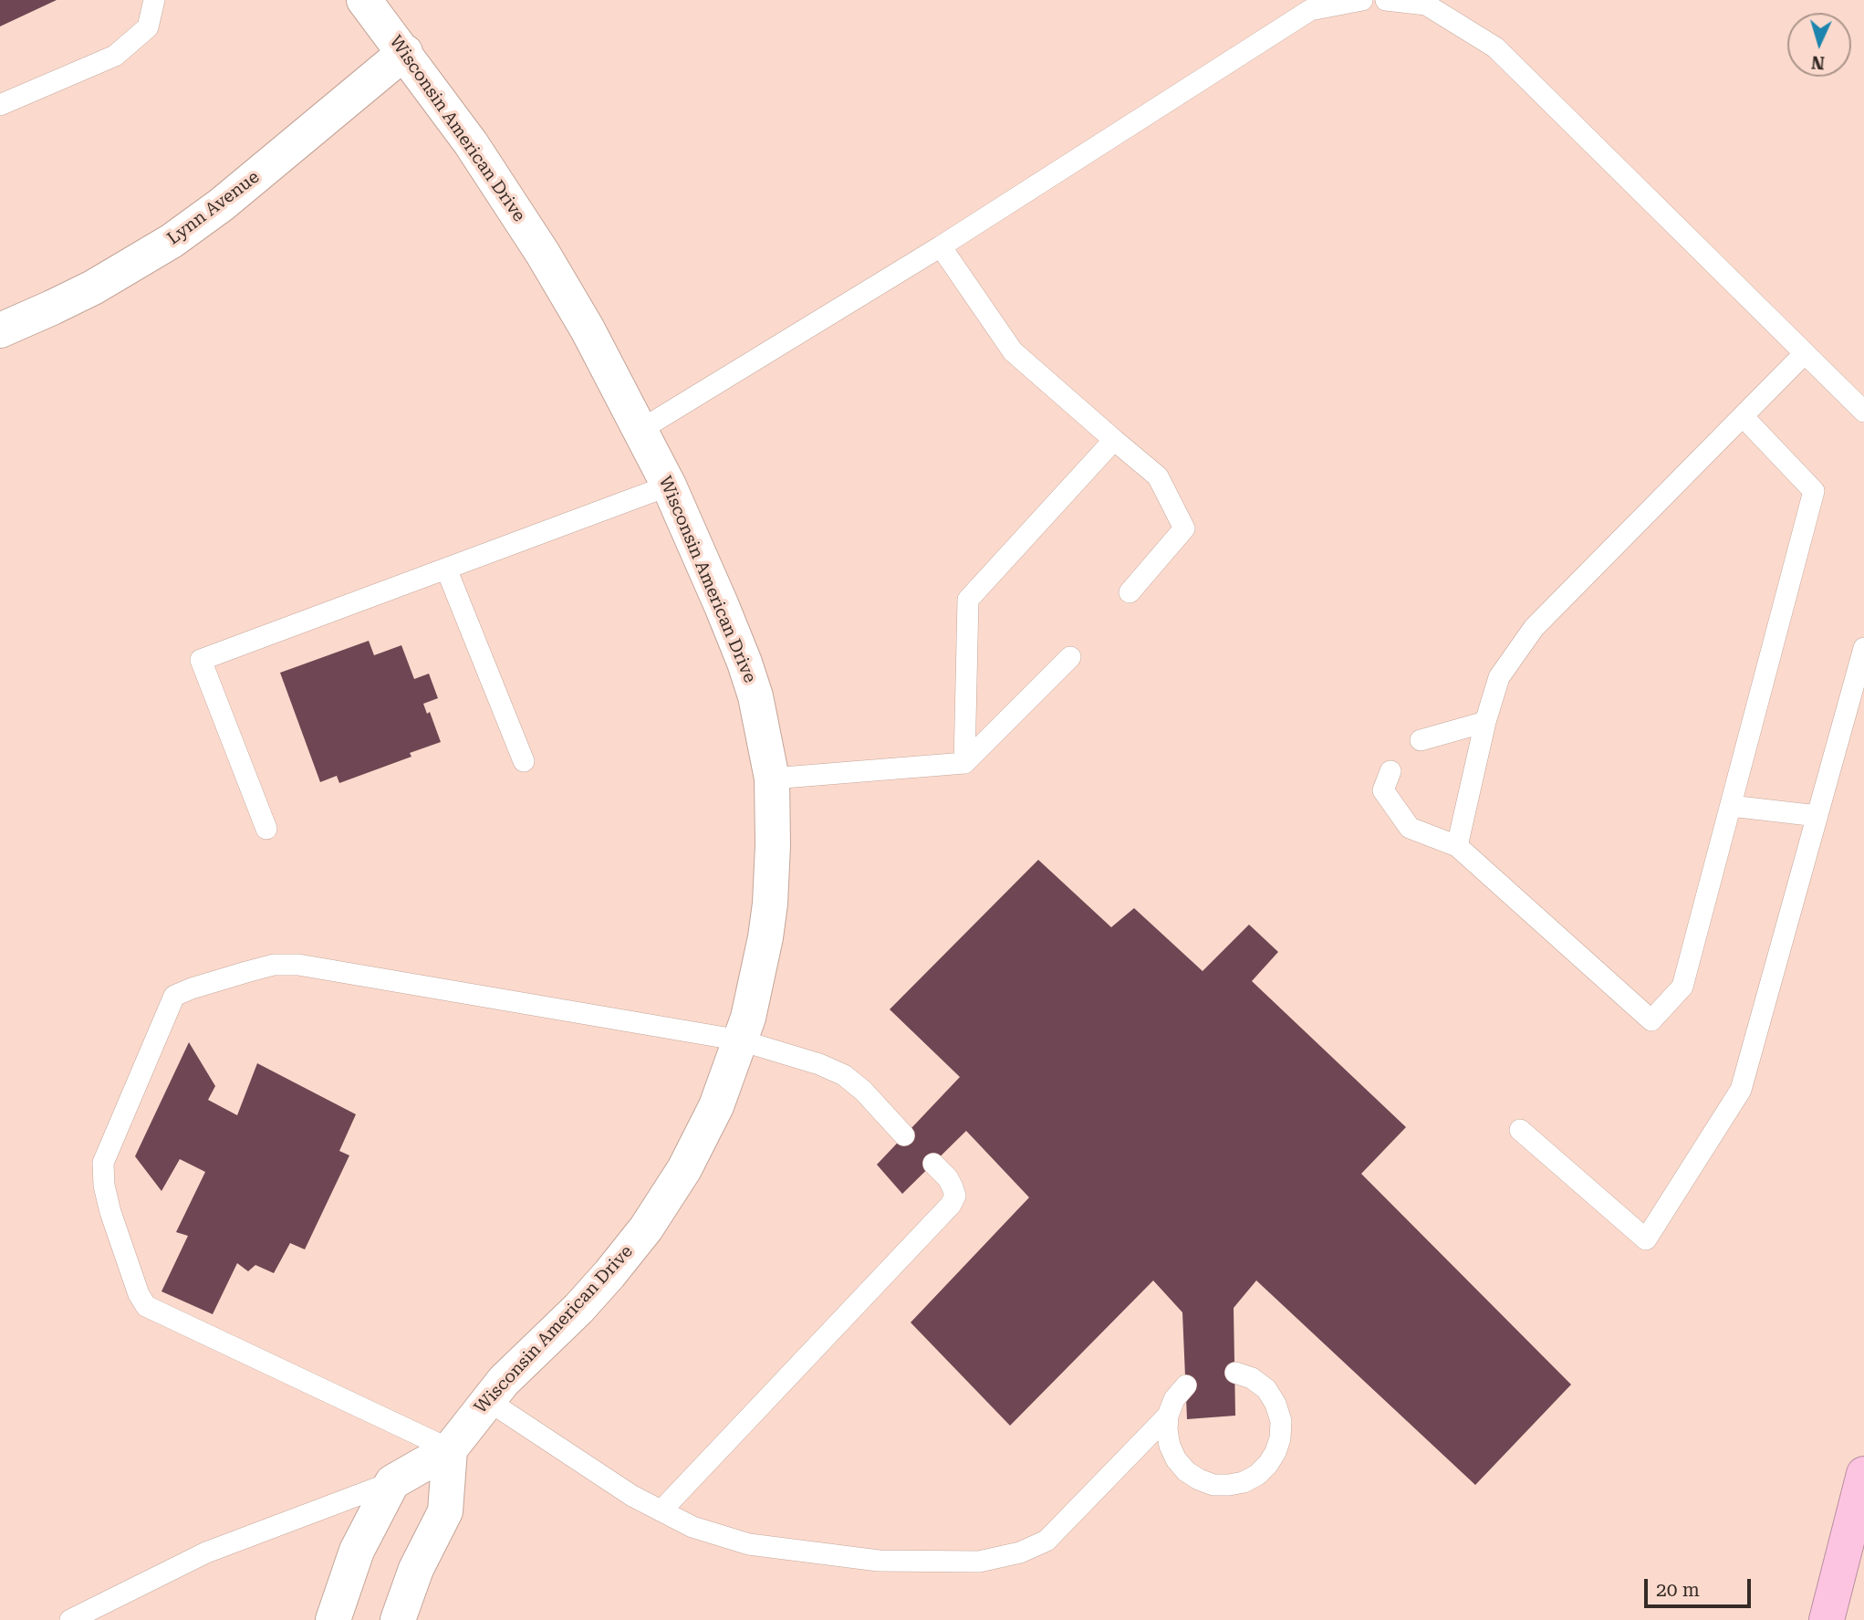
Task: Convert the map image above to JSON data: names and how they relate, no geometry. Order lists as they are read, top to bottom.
{
  "streets": {
    "street": ["Wisconsin American Drive", "Lynn Avenue"]
  },
  "crossings": [
    ["Wisconsin American Drive", "Lynn Avenue"]
  ],
  "scale_bar": "20 m",
  "north": "bottom"
}
